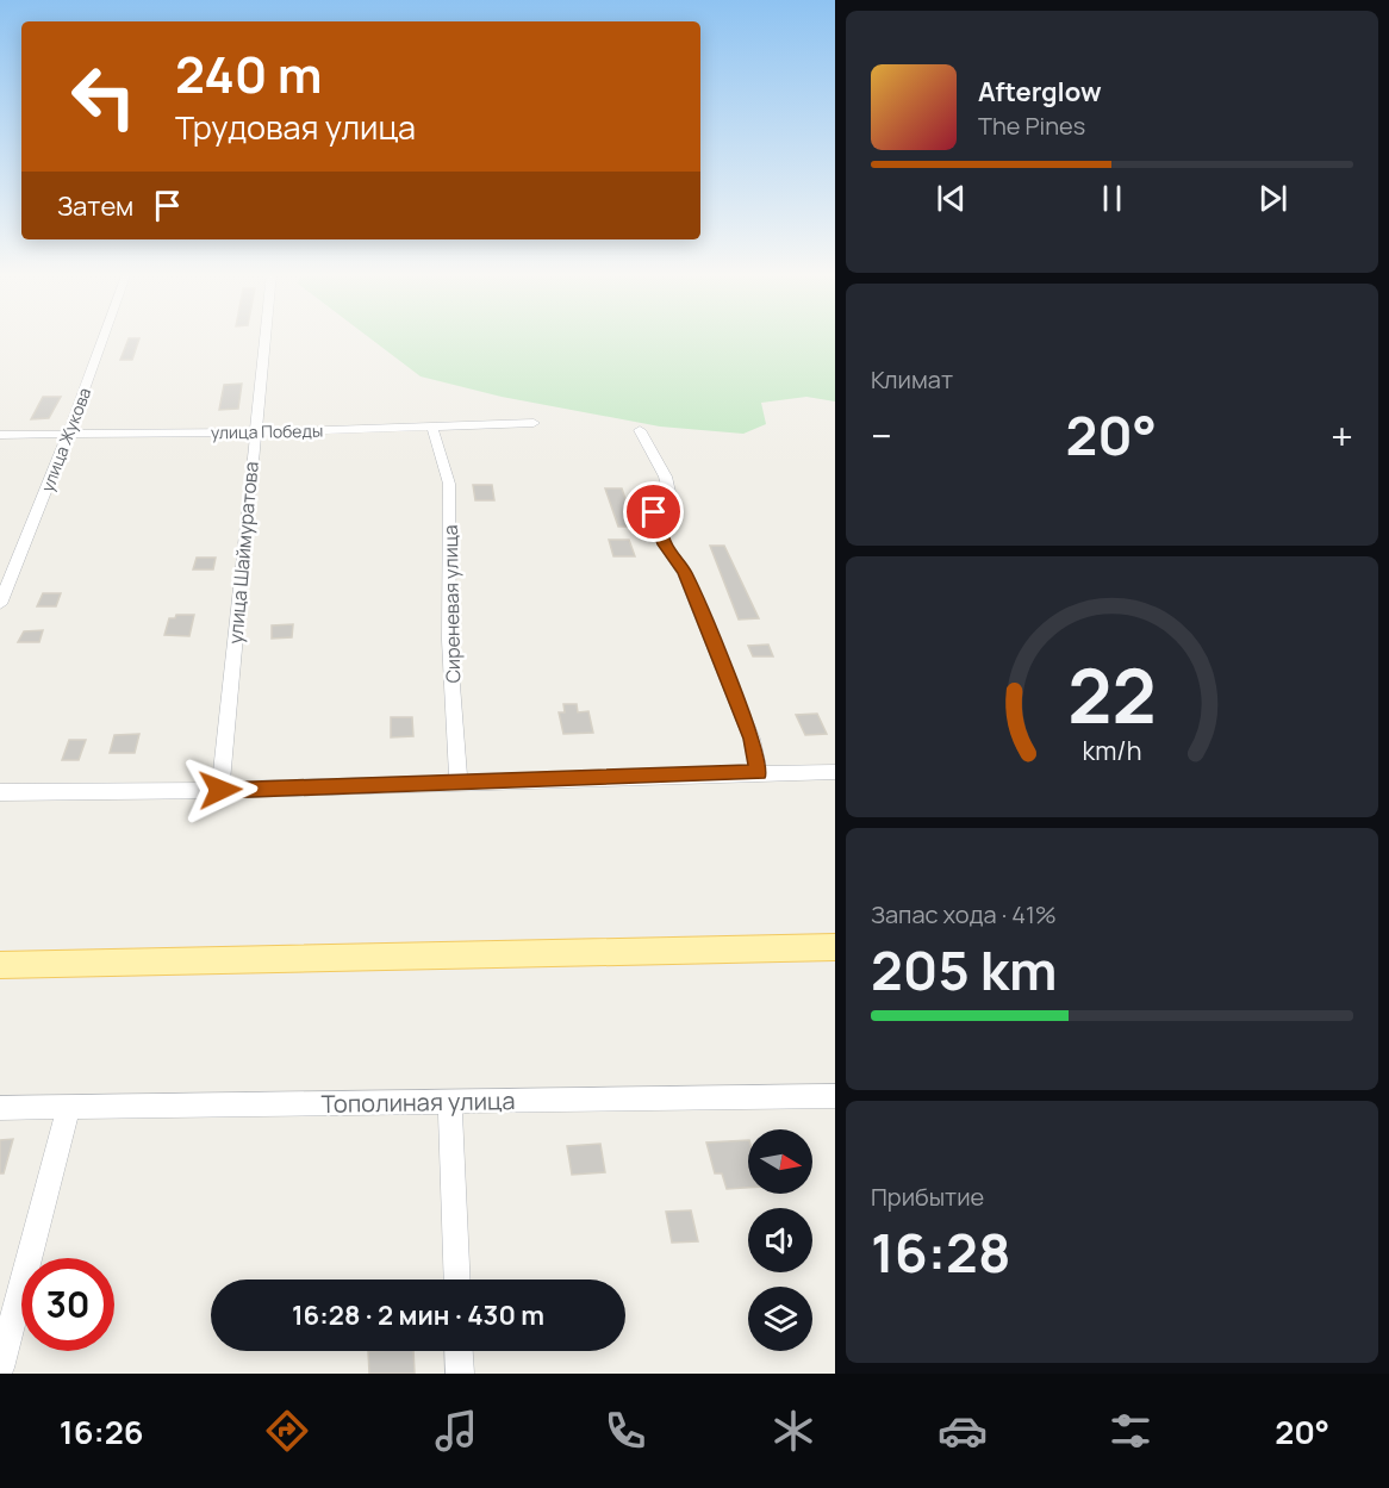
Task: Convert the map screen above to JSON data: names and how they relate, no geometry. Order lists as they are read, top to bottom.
{
  "streets": {
    "street": [
      "улица Победы",
      "улица Жукова",
      "улица Шаймуратова",
      "Сиреневая улица",
      "Тополиная улица"
    ]
  },
  "crossings": [
    ["улица Победы", "улица Жукова"],
    ["улица Победы", "улица Шаймуратова"],
    ["улица Победы", "Сиреневая улица"]
  ],
  "north": "right",
  "page": {
    "turn": ["240 m", "Трудовая улица"],
    "song": ["Afterglow", "The Pines"],
    "then": "Затем",
    "tile": [
      "Климат",
      ["Запас хода · 41%", "205 km"],
      ["Прибытие", "16:28"]
    ],
    "heat": ["−", "20°", "+"],
    "limit": "30",
    "trip": "16:28 · 2 мин · 430 m",
    "tabs": ["16:26", "20°"],
    "gauge": ["22", "km/h"]
  }
}
